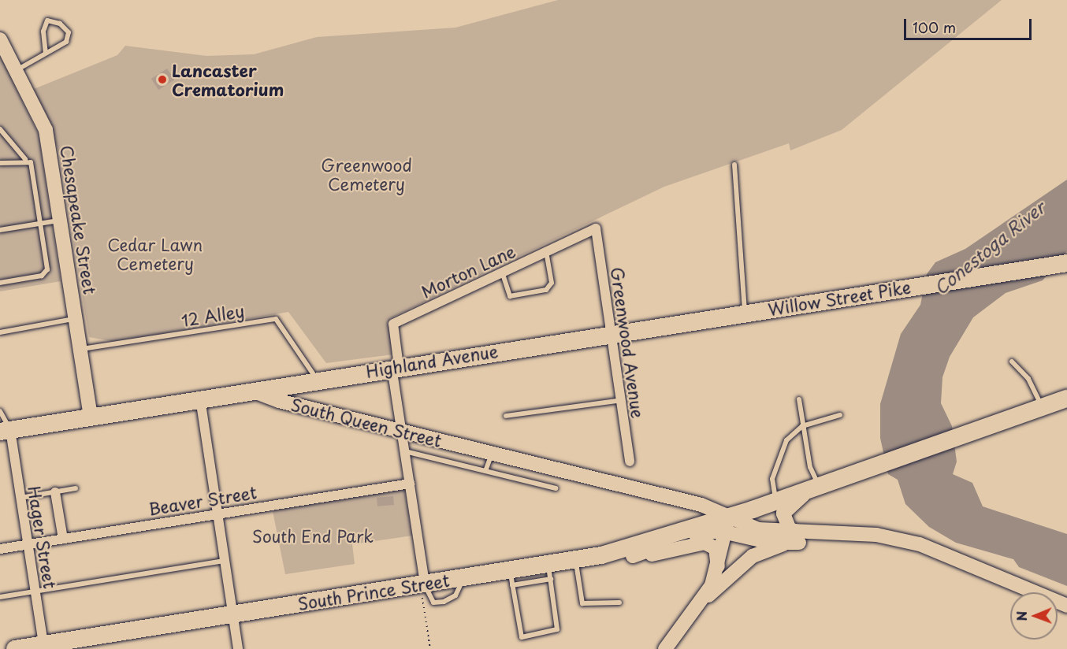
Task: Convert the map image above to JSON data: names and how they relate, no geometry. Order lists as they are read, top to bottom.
{
  "streets": {
    "highway": ["Willow Street Pike", "Highland Avenue", "South Prince Street"],
    "main road": ["Chesapeake Street", "South Queen Street"],
    "street": [
      "Morton Lane",
      "Greenwood Avenue",
      "Beaver Street",
      "Hager Street"
    ],
    "lane": ["12 Alley"]
  },
  "crossings": [
    ["Chesapeake Street", "12 Alley"],
    ["Morton Lane", "Greenwood Avenue"],
    ["Morton Lane", "Highland Avenue"],
    ["Willow Street Pike", "Greenwood Avenue"],
    ["Willow Street Pike", "Highland Avenue"],
    ["12 Alley", "Highland Avenue"],
    ["Greenwood Avenue", "Highland Avenue"],
    ["Highland Avenue", "South Queen Street"],
    ["South Queen Street", "South Prince Street"],
    ["Beaver Street", "Hager Street"],
    ["Hager Street", "South Prince Street"]
  ],
  "water": ["Conestoga River"],
  "parks": ["Greenwood Cemetery", "Cedar Lawn Cemetery", "South End Park"],
  "places": ["Lancaster Crematorium"],
  "scale_bar": "100 m",
  "north": "left"
}
